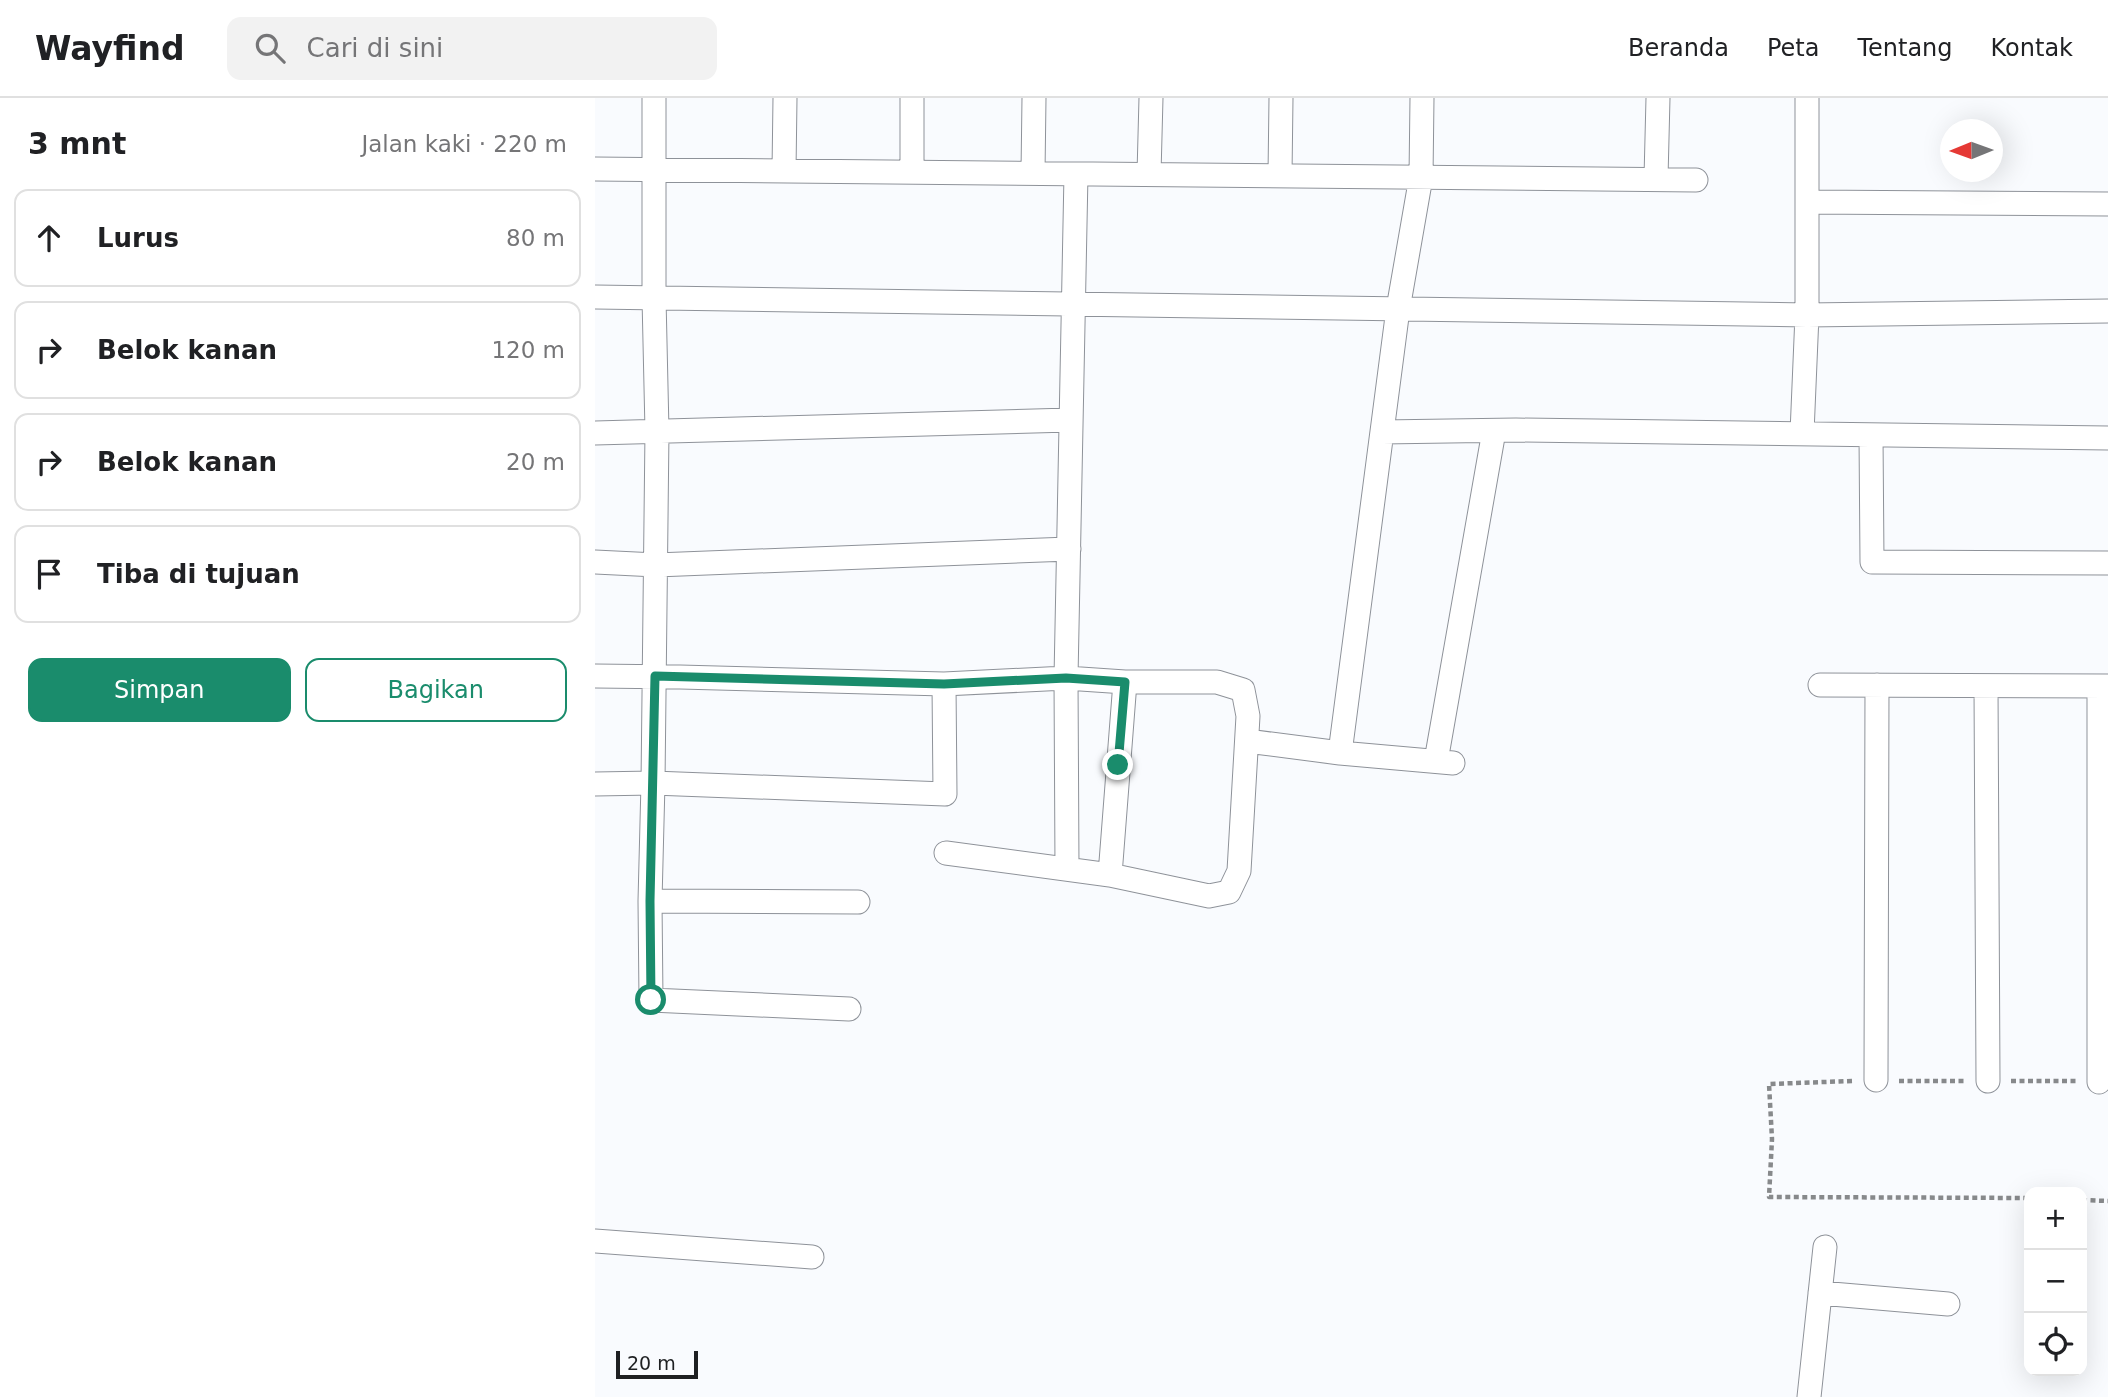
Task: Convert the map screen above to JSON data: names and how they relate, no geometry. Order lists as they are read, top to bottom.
{
  "scale_bar": "20 m",
  "north": "left",
  "page": {
    "header": "Wayfind",
    "search": "Cari di sini",
    "nav": [
      "Beranda",
      "Peta",
      "Tentang",
      "Kontak"
    ],
    "heading": ["3 mnt", "Jalan kaki · 220 m"],
    "list": [
      ["Lurus", "80 m"],
      ["Belok kanan", "120 m"],
      ["Belok kanan", "20 m"],
      "Tiba di tujuan"
    ],
    "buttons": ["Simpan", "Bagikan"],
    "map_buttons": ["+", "−"],
    "scale": "20 m"
  }
}
